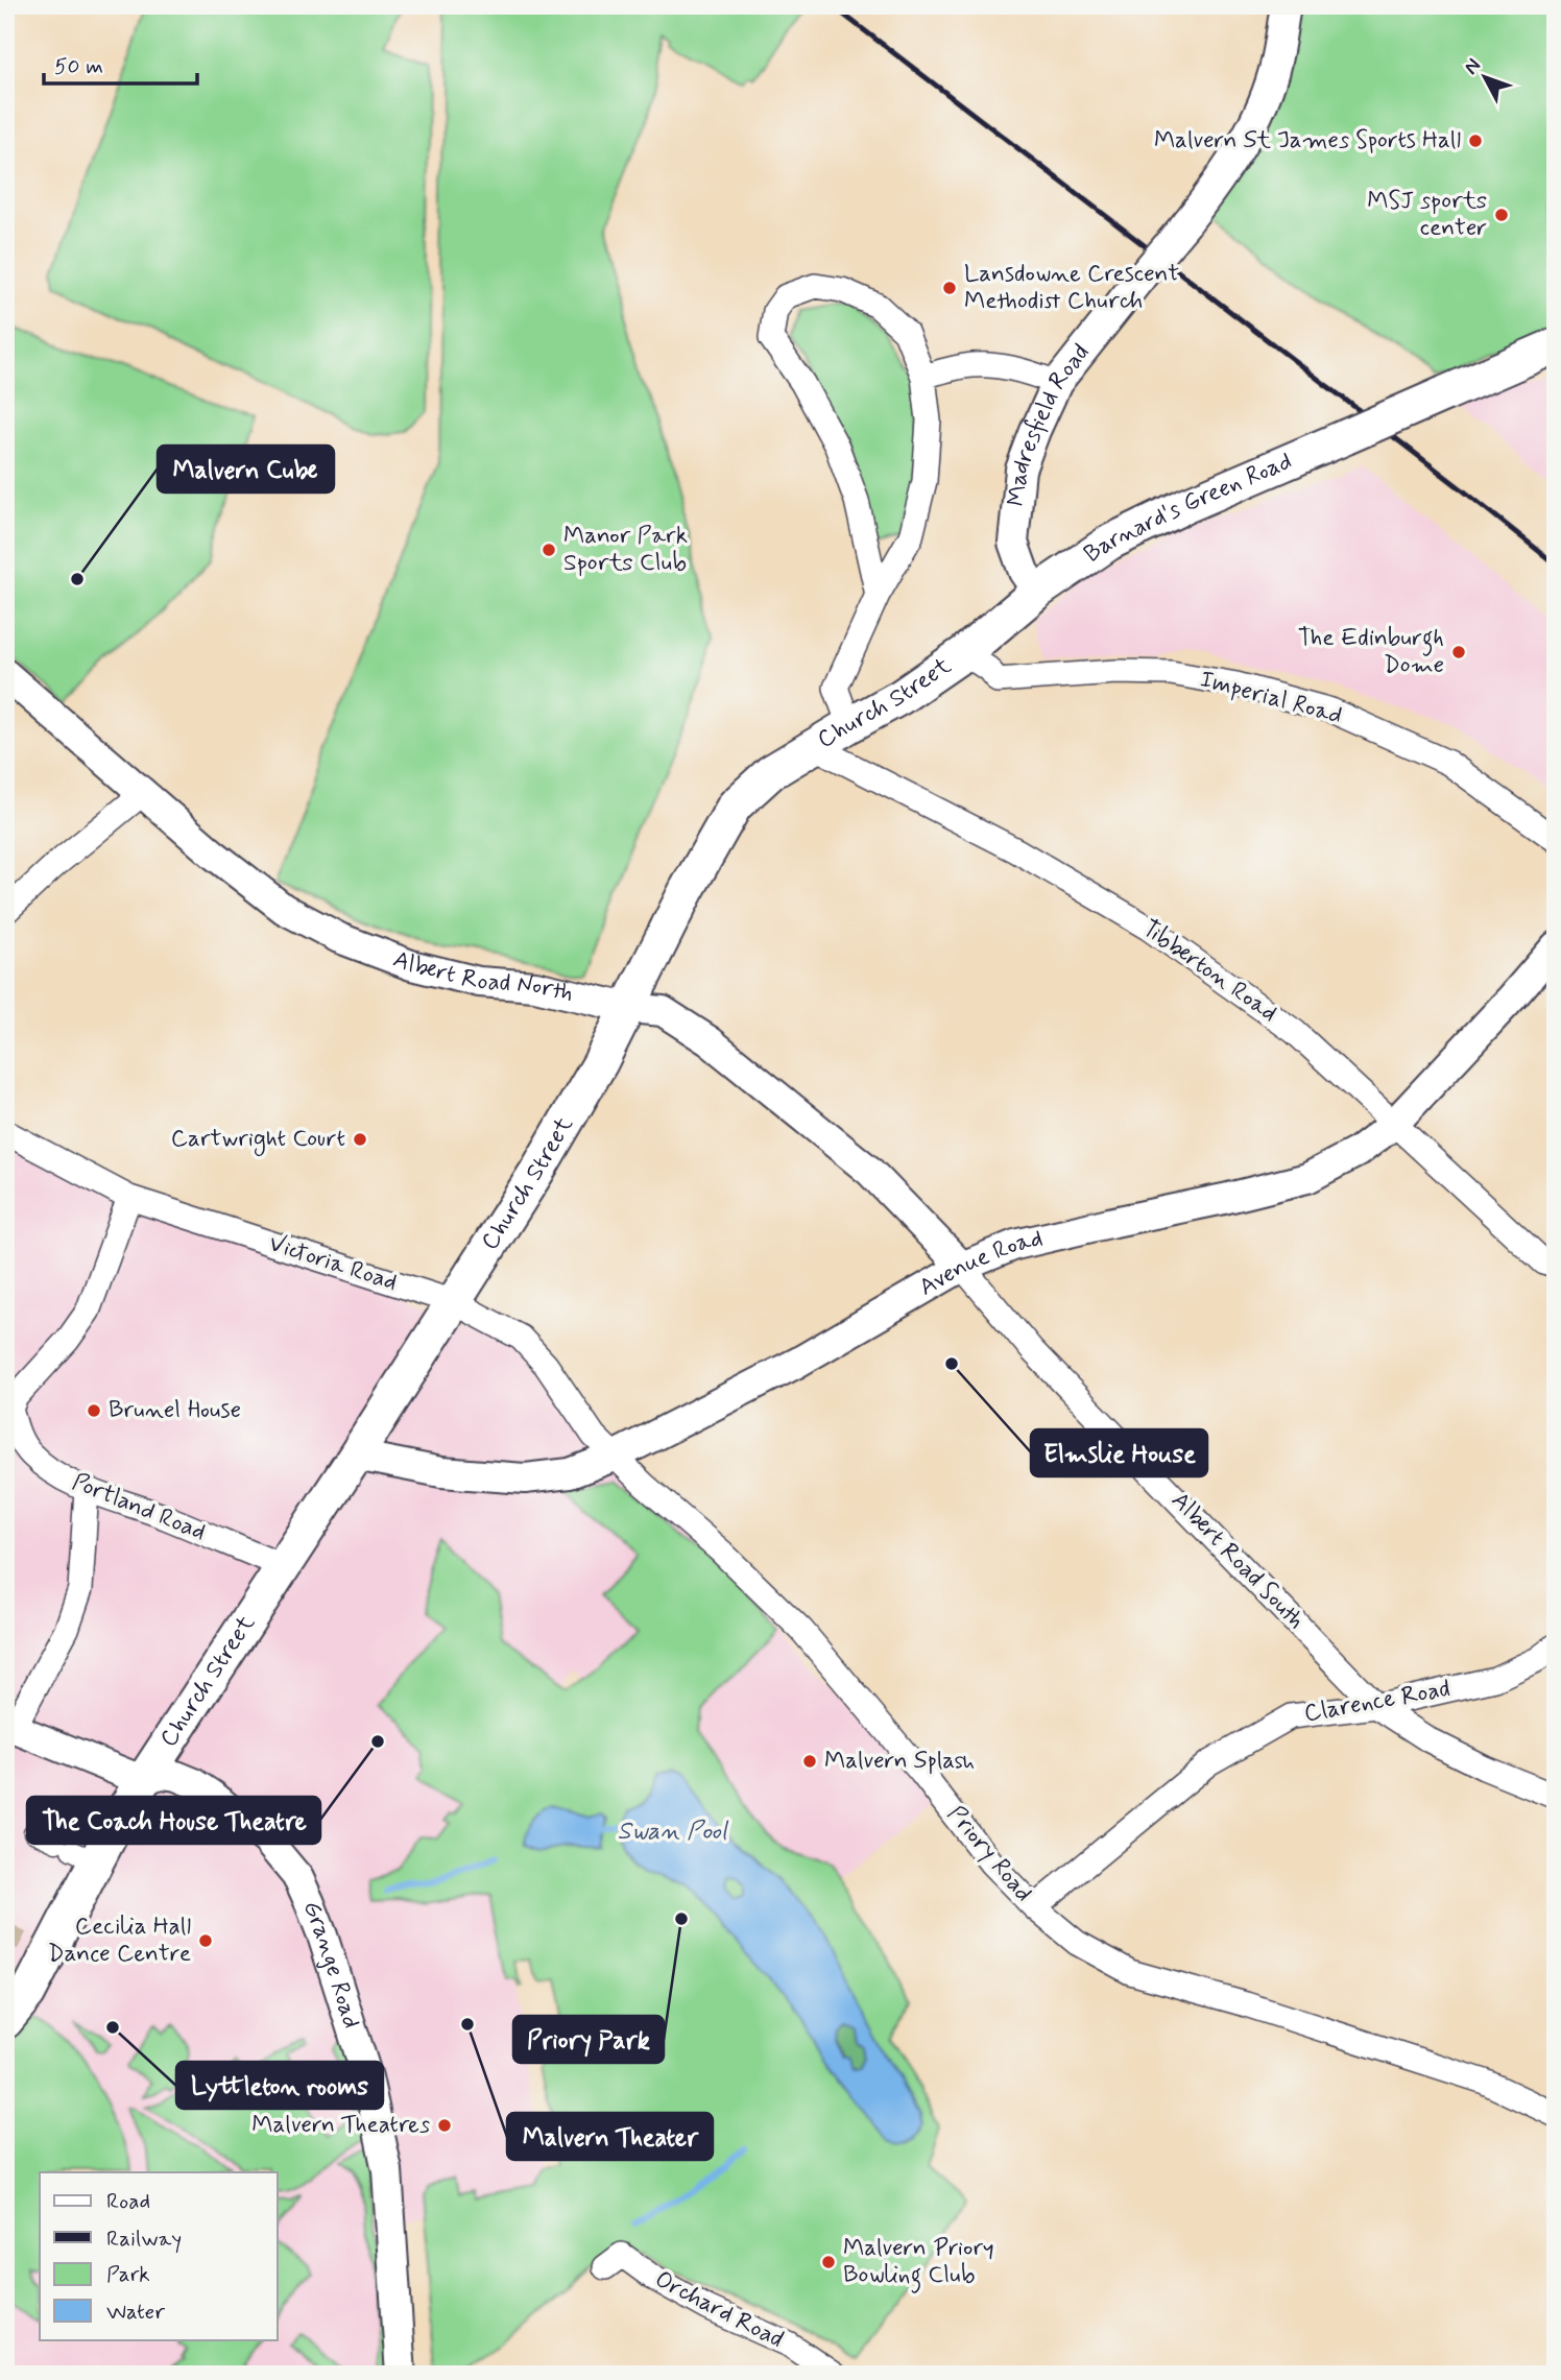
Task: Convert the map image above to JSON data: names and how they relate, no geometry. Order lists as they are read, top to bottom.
{
  "streets": {
    "main road": ["Barnard's Green Road", "Church Street"],
    "street": [
      "Madresfield Road",
      "Imperial Road",
      "Tibberton Road",
      "Albert Road North",
      "Victoria Road",
      "Avenue Road",
      "Portland Road",
      "Albert Road South",
      "Clarence Road",
      "Priory Road",
      "Grange Road",
      "Orchard Road"
    ]
  },
  "crossings": [
    ["Madresfield Road", "Barnard's Green Road"],
    ["Madresfield Road", "Church Street"],
    ["Barnard's Green Road", "Church Street"],
    ["Imperial Road", "Church Street"],
    ["Church Street", "Tibberton Road"],
    ["Church Street", "Albert Road North"],
    ["Church Street", "Victoria Road"],
    ["Church Street", "Avenue Road"],
    ["Church Street", "Portland Road"],
    ["Church Street", "Grange Road"],
    ["Tibberton Road", "Avenue Road"],
    ["Albert Road North", "Avenue Road"],
    ["Albert Road North", "Albert Road South"],
    ["Victoria Road", "Avenue Road"],
    ["Victoria Road", "Portland Road"],
    ["Victoria Road", "Priory Road"],
    ["Avenue Road", "Albert Road South"],
    ["Avenue Road", "Priory Road"],
    ["Albert Road South", "Clarence Road"],
    ["Clarence Road", "Priory Road"]
  ],
  "water": ["Swan Pool"],
  "places": [
    "Malvern St James Sports Hall",
    "MSJ sports center",
    "Lansdowne Crescent Methodist Church",
    "Manor Park Sports Club",
    "Malvern Cube",
    "The Edinburgh Dome",
    "Cartwright Court",
    "Elmslie House",
    "Brunel House",
    "The Coach House Theatre",
    "Malvern Splash",
    "Priory Park",
    "Cecilia Hall Dance Centre",
    "Malvern Theater",
    "Lyttleton rooms",
    "Malvern Theatres",
    "Malvern Priory Bowling Club"
  ],
  "legend": [
    "Road",
    "Railway",
    "Park",
    "Water"
  ],
  "scale_bar": "50 m",
  "north": "top left"
}
